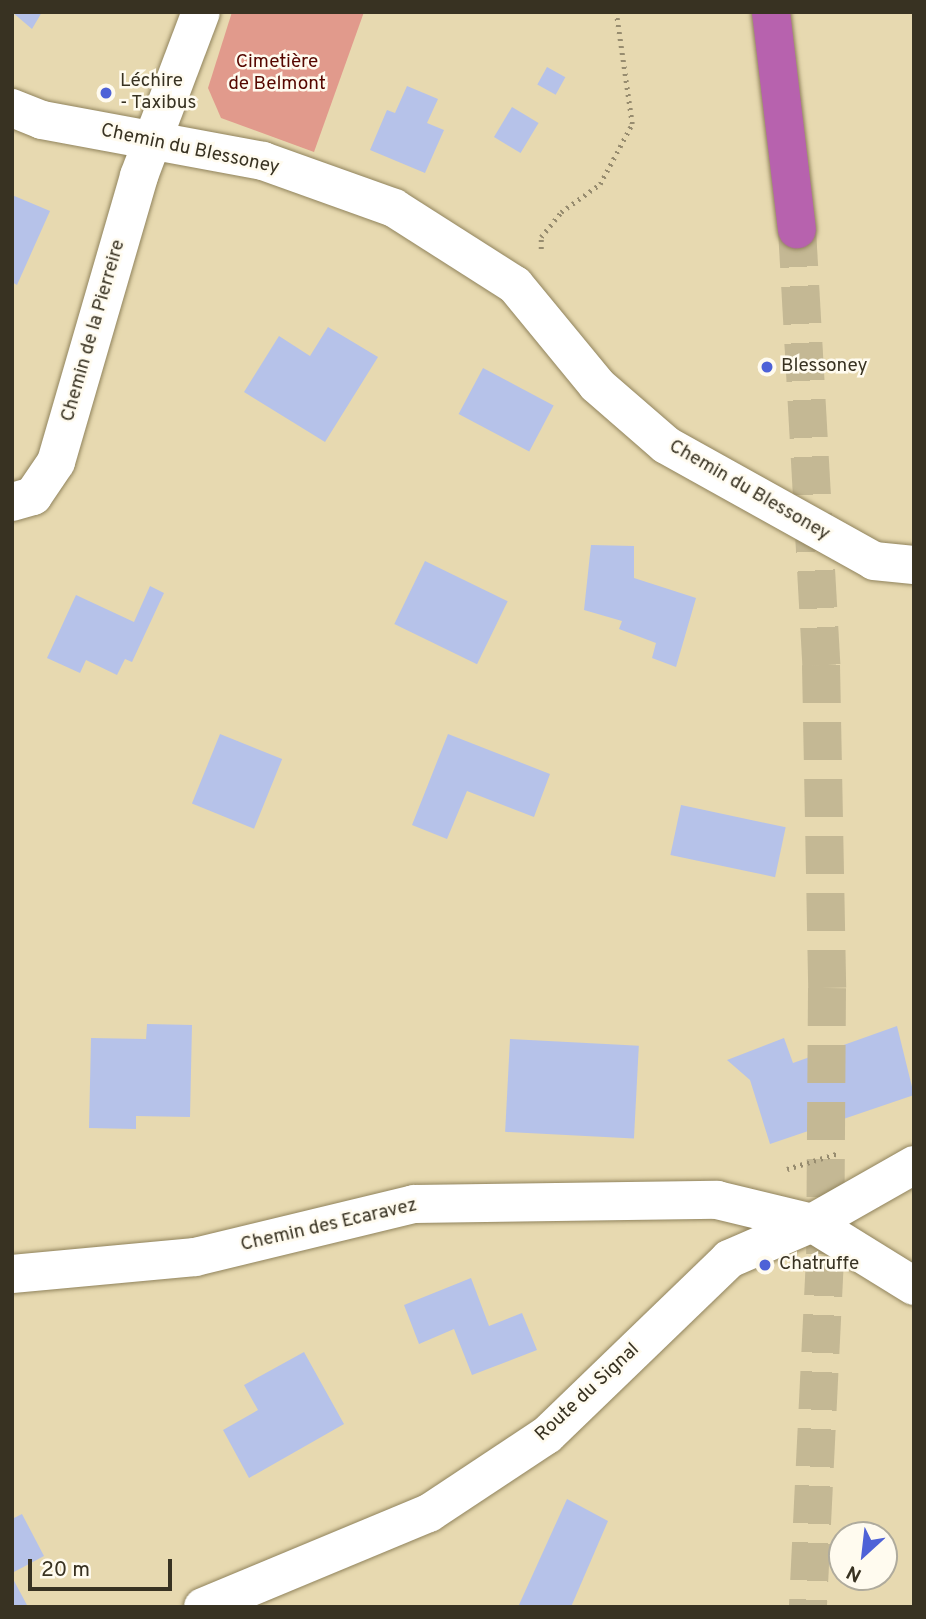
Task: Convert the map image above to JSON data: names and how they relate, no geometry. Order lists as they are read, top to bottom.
{
  "streets": {
    "street": [
      "Chemin du Blessoney",
      "Chemin de la Pierreire",
      "Chemin des Ecaravez",
      "Route du Signal"
    ]
  },
  "crossings": [
    ["Chemin du Blessoney", "Chemin de la Pierreire"],
    ["Chemin des Ecaravez", "Route du Signal"]
  ],
  "parks": ["Cimetière de Belmont"],
  "places": ["Léchire - Taxibus", "Blessoney", "Chatruffe"],
  "scale_bar": "20 m",
  "north": "bottom left"
}
